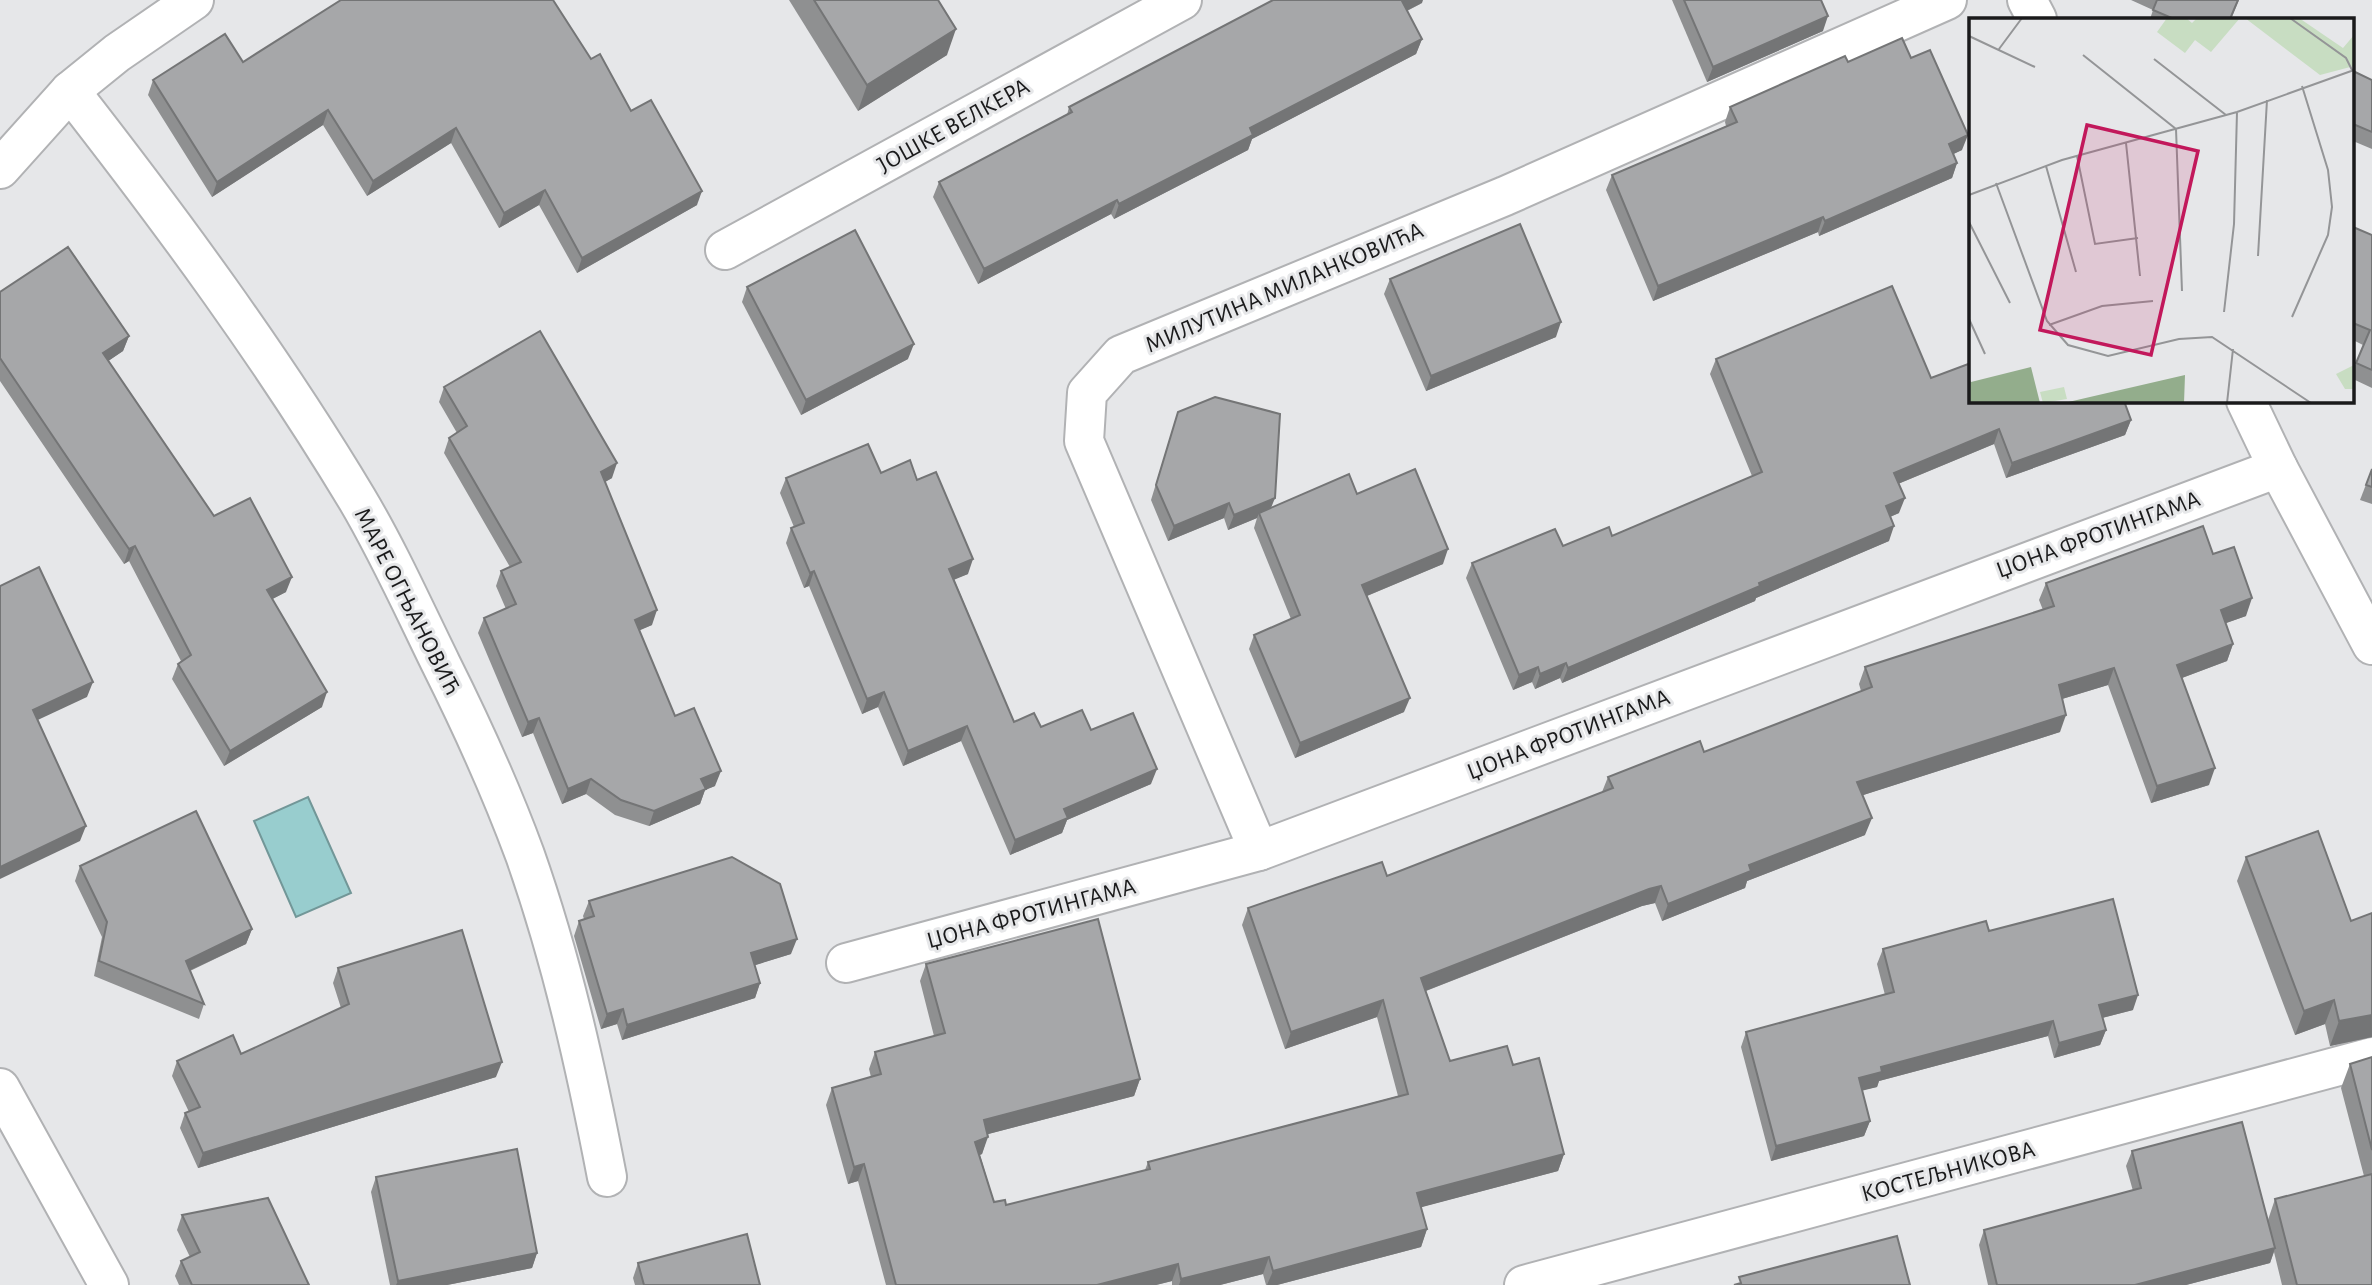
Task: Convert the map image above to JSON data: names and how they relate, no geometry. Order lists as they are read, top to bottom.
{
  "streets": {
    "street": [
      "ЈОШКЕ ВЕЛКЕРА",
      "МИЛУТИНА МИЛАНКОВИЋА",
      "ЏОНА ФРОТИНГАМА",
      "МАРЕ ОГЊАНОВИЋ",
      "КОСТЕЉНИКОВА"
    ]
  },
  "crossings": [
    ["МИЛУТИНА МИЛАНКОВИЋА", "ЏОНА ФРОТИНГАМА"]
  ]
}
